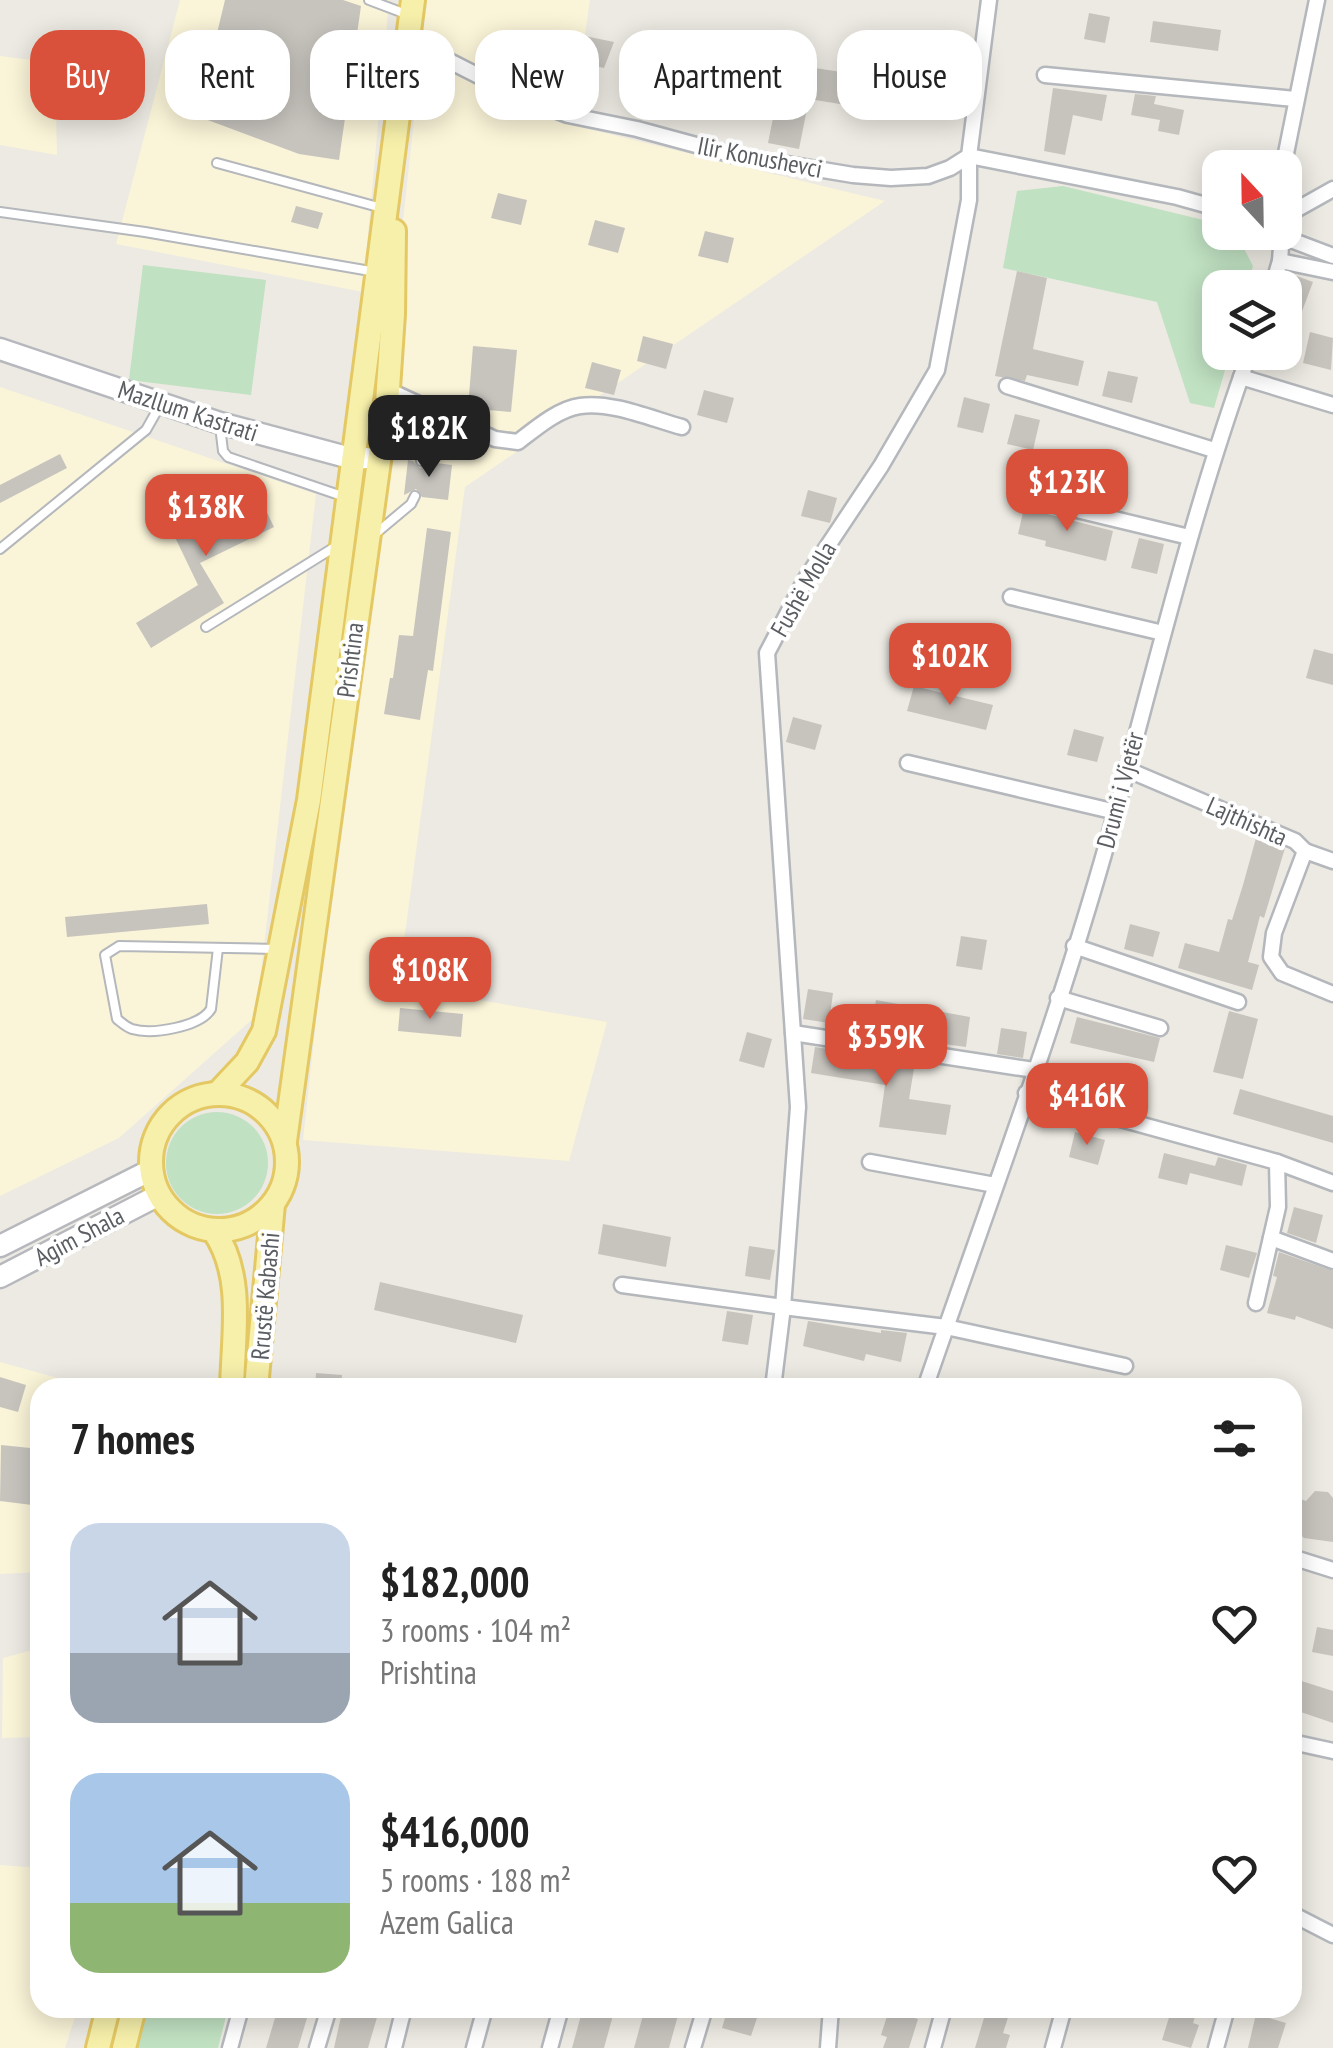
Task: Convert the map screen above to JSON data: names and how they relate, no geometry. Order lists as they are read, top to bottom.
{
  "streets": {
    "main road": [
      "Mazllum Kastrati",
      "Prishtina",
      "Agim Shala",
      "Rrustë Kabashi"
    ],
    "street": [
      "Ilir Konushevci",
      "Fushë Molla",
      "Drumi i Vjetër",
      "Lajthishta"
    ]
  },
  "crossings": [
    ["Ilir Konushevci", "Fushë Molla"],
    ["Mazllum Kastrati", "Prishtina"],
    ["Prishtina", "Agim Shala"],
    ["Prishtina", "Rrustë Kabashi"],
    ["Drumi i Vjetër", "Lajthishta"],
    ["Agim Shala", "Rrustë Kabashi"]
  ],
  "north": "top",
  "page": {
    "chip": [
      "Buy",
      "Rent",
      "Filters",
      "New",
      "Apartment",
      "House"
    ],
    "price": [
      "$182K",
      "$123K",
      "$138K",
      "$102K",
      "$108K",
      "$359K",
      "$416K"
    ],
    "heading": "7 homes",
    "list": [
      {
        "name": "$182,000",
        "note": "3 rooms · 104 m² · Prishtina"
      },
      {
        "name": "$416,000",
        "note": "5 rooms · 188 m² · Azem Galica"
      }
    ]
  }
}
